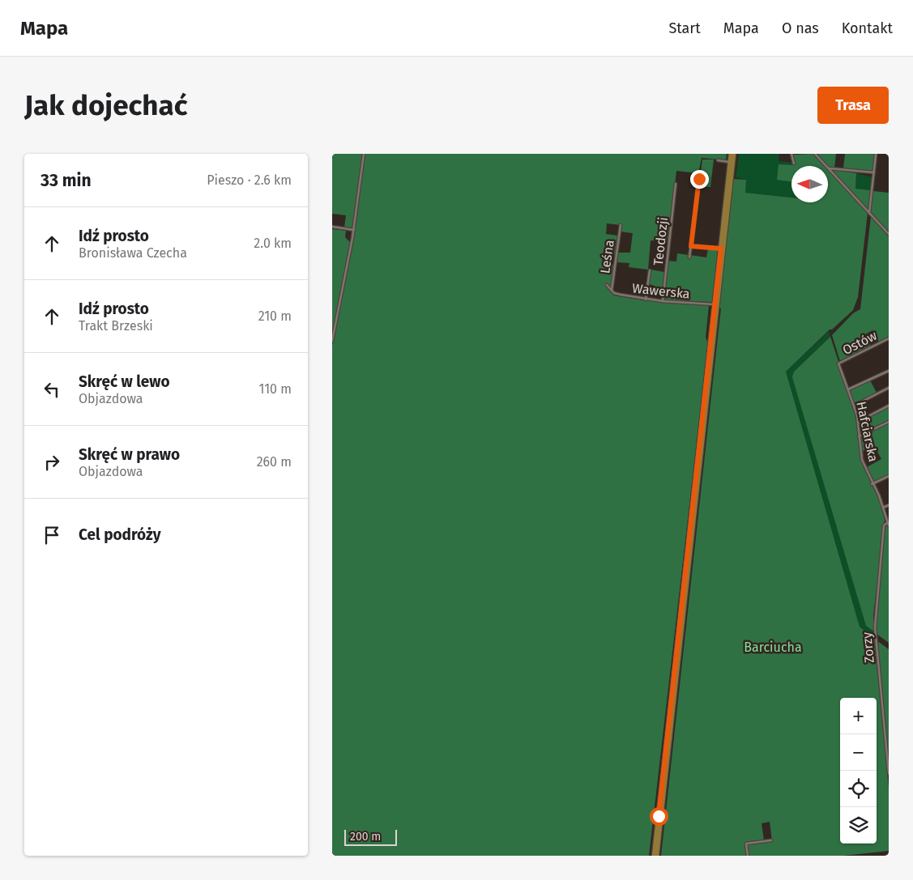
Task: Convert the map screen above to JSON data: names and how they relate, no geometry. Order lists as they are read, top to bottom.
{
  "streets": {
    "street": [
      "Teodozji",
      "Leśna",
      "Wawerska",
      "Ostów",
      "Hafciarska",
      "Zorzy"
    ]
  },
  "crossings": [
    ["Teodozji", "Wawerska"],
    ["Leśna", "Wawerska"],
    ["Ostów", "Hafciarska"],
    ["Hafciarska", "Zorzy"]
  ],
  "parks": ["Barciucha"],
  "scale_bar": "200 m",
  "north": "left",
  "page": {
    "header": "Mapa",
    "nav": [
      "Start",
      "Mapa",
      "O nas",
      "Kontakt"
    ],
    "buttons": "Trasa",
    "title": "Jak dojechać",
    "heading": ["33 min", "Pieszo · 2.6 km"],
    "list": [
      ["Idź prosto", "Bronisława Czecha", "2.0 km"],
      ["Idź prosto", "Trakt Brzeski", "210 m"],
      ["Skręć w lewo", "Objazdowa", "110 m"],
      ["Skręć w prawo", "Objazdowa", "260 m"],
      "Cel podróży"
    ],
    "map_buttons": ["+", "−"],
    "scale": "200 m"
  }
}
